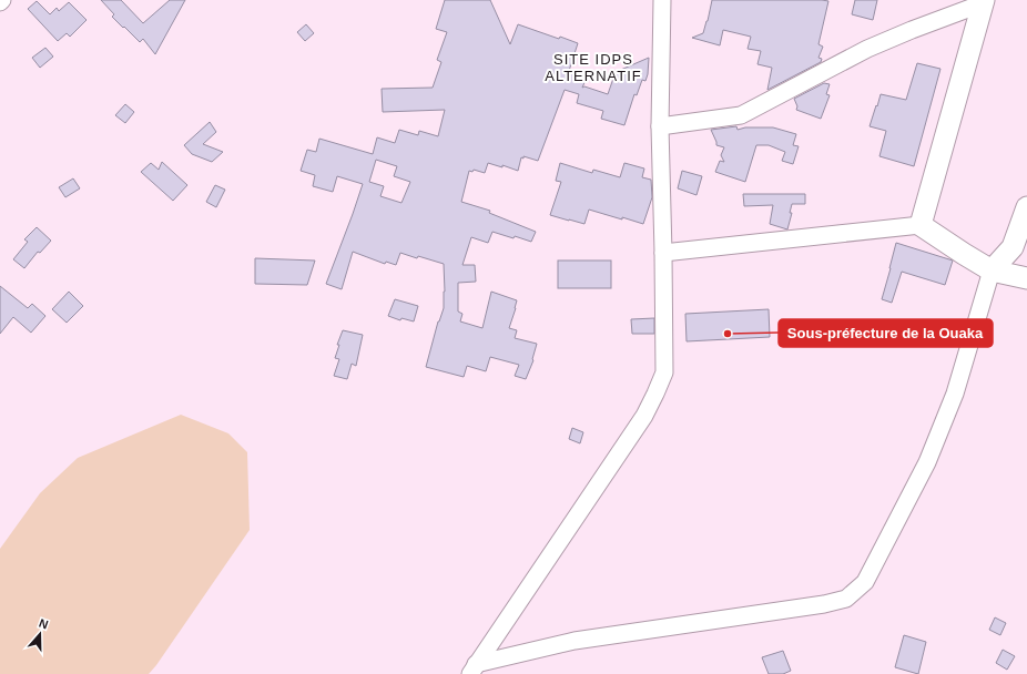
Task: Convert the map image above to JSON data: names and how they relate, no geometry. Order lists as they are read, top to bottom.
{
  "districts": ["SITE IDPS ALTERNATIF"],
  "places": ["Sous-préfecture de la Ouaka"],
  "north": "top"
}
